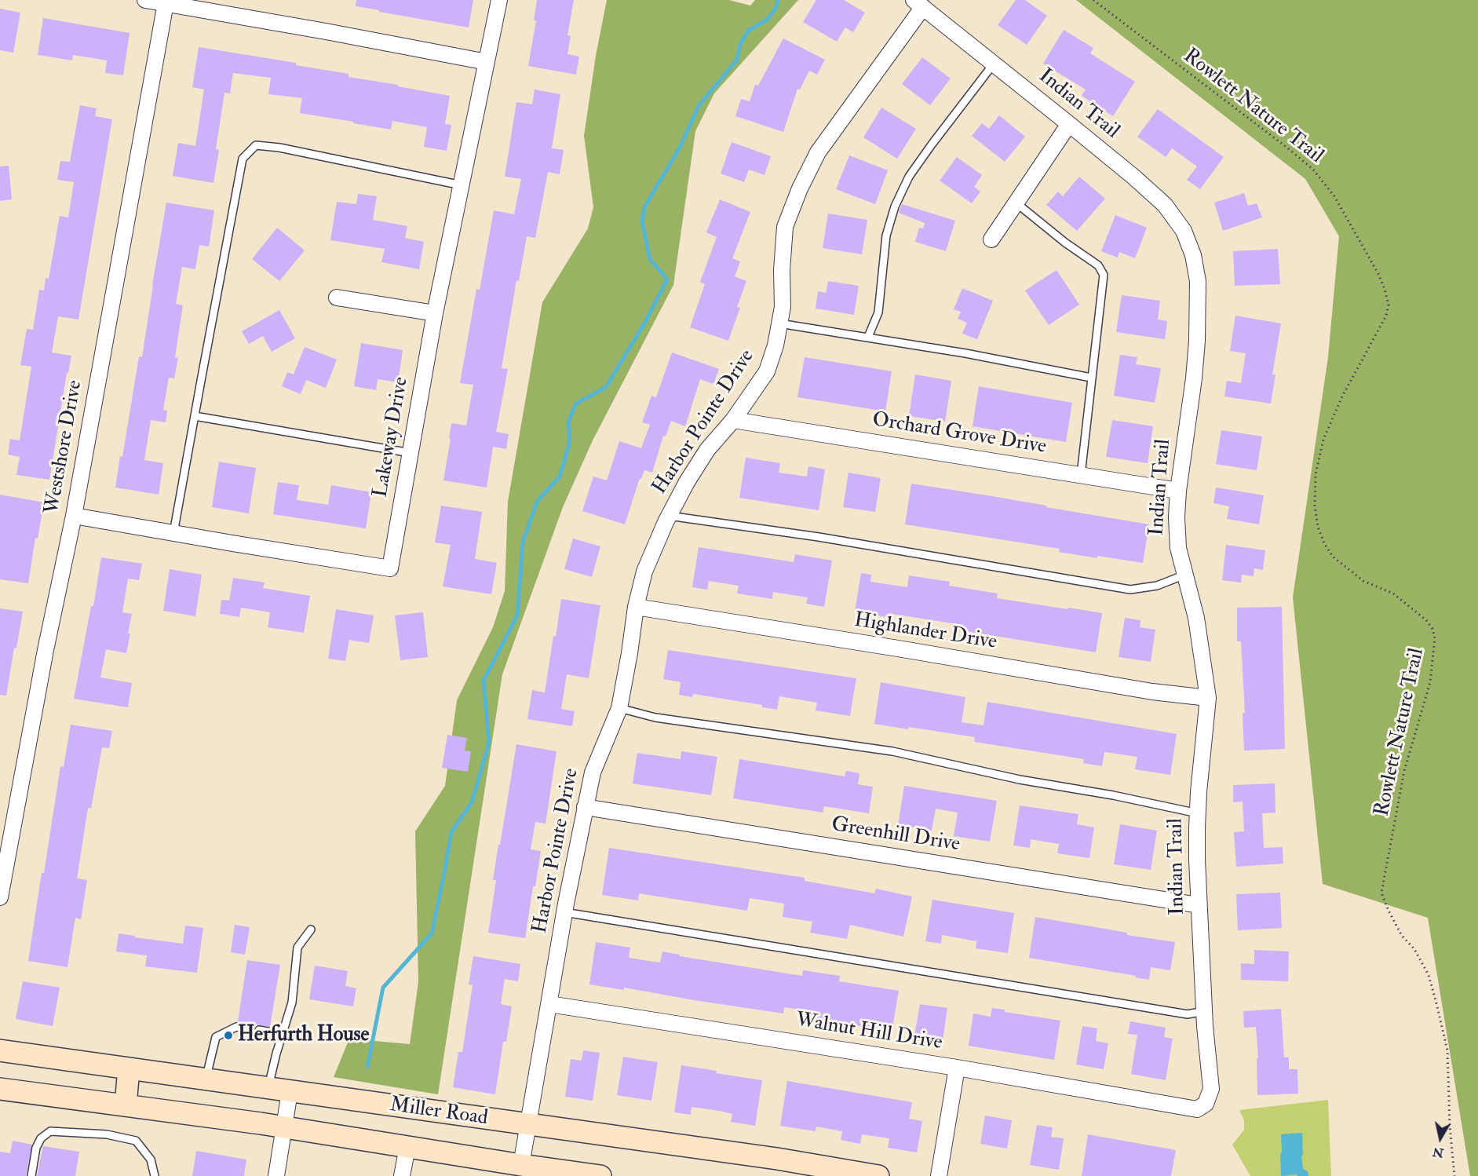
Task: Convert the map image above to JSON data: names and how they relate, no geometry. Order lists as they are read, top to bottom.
{
  "streets": {
    "main road": ["Miller Road"],
    "street": [
      "Indian Trail",
      "Harbor Pointe Drive",
      "Orchard Grove Drive",
      "Lakeway Drive",
      "Westshore Drive",
      "Highlander Drive",
      "Greenhill Drive",
      "Walnut Hill Drive"
    ],
    "path": ["Rowlett Nature Trail"]
  },
  "crossings": [
    ["Indian Trail", "Harbor Pointe Drive"],
    ["Indian Trail", "Orchard Grove Drive"],
    ["Indian Trail", "Highlander Drive"],
    ["Indian Trail", "Greenhill Drive"],
    ["Indian Trail", "Walnut Hill Drive"],
    ["Harbor Pointe Drive", "Orchard Grove Drive"],
    ["Harbor Pointe Drive", "Highlander Drive"],
    ["Harbor Pointe Drive", "Greenhill Drive"],
    ["Harbor Pointe Drive", "Walnut Hill Drive"],
    ["Harbor Pointe Drive", "Miller Road"],
    ["Lakeway Drive", "Westshore Drive"]
  ],
  "places": ["Herfurth House"],
  "north": "bottom"
}
